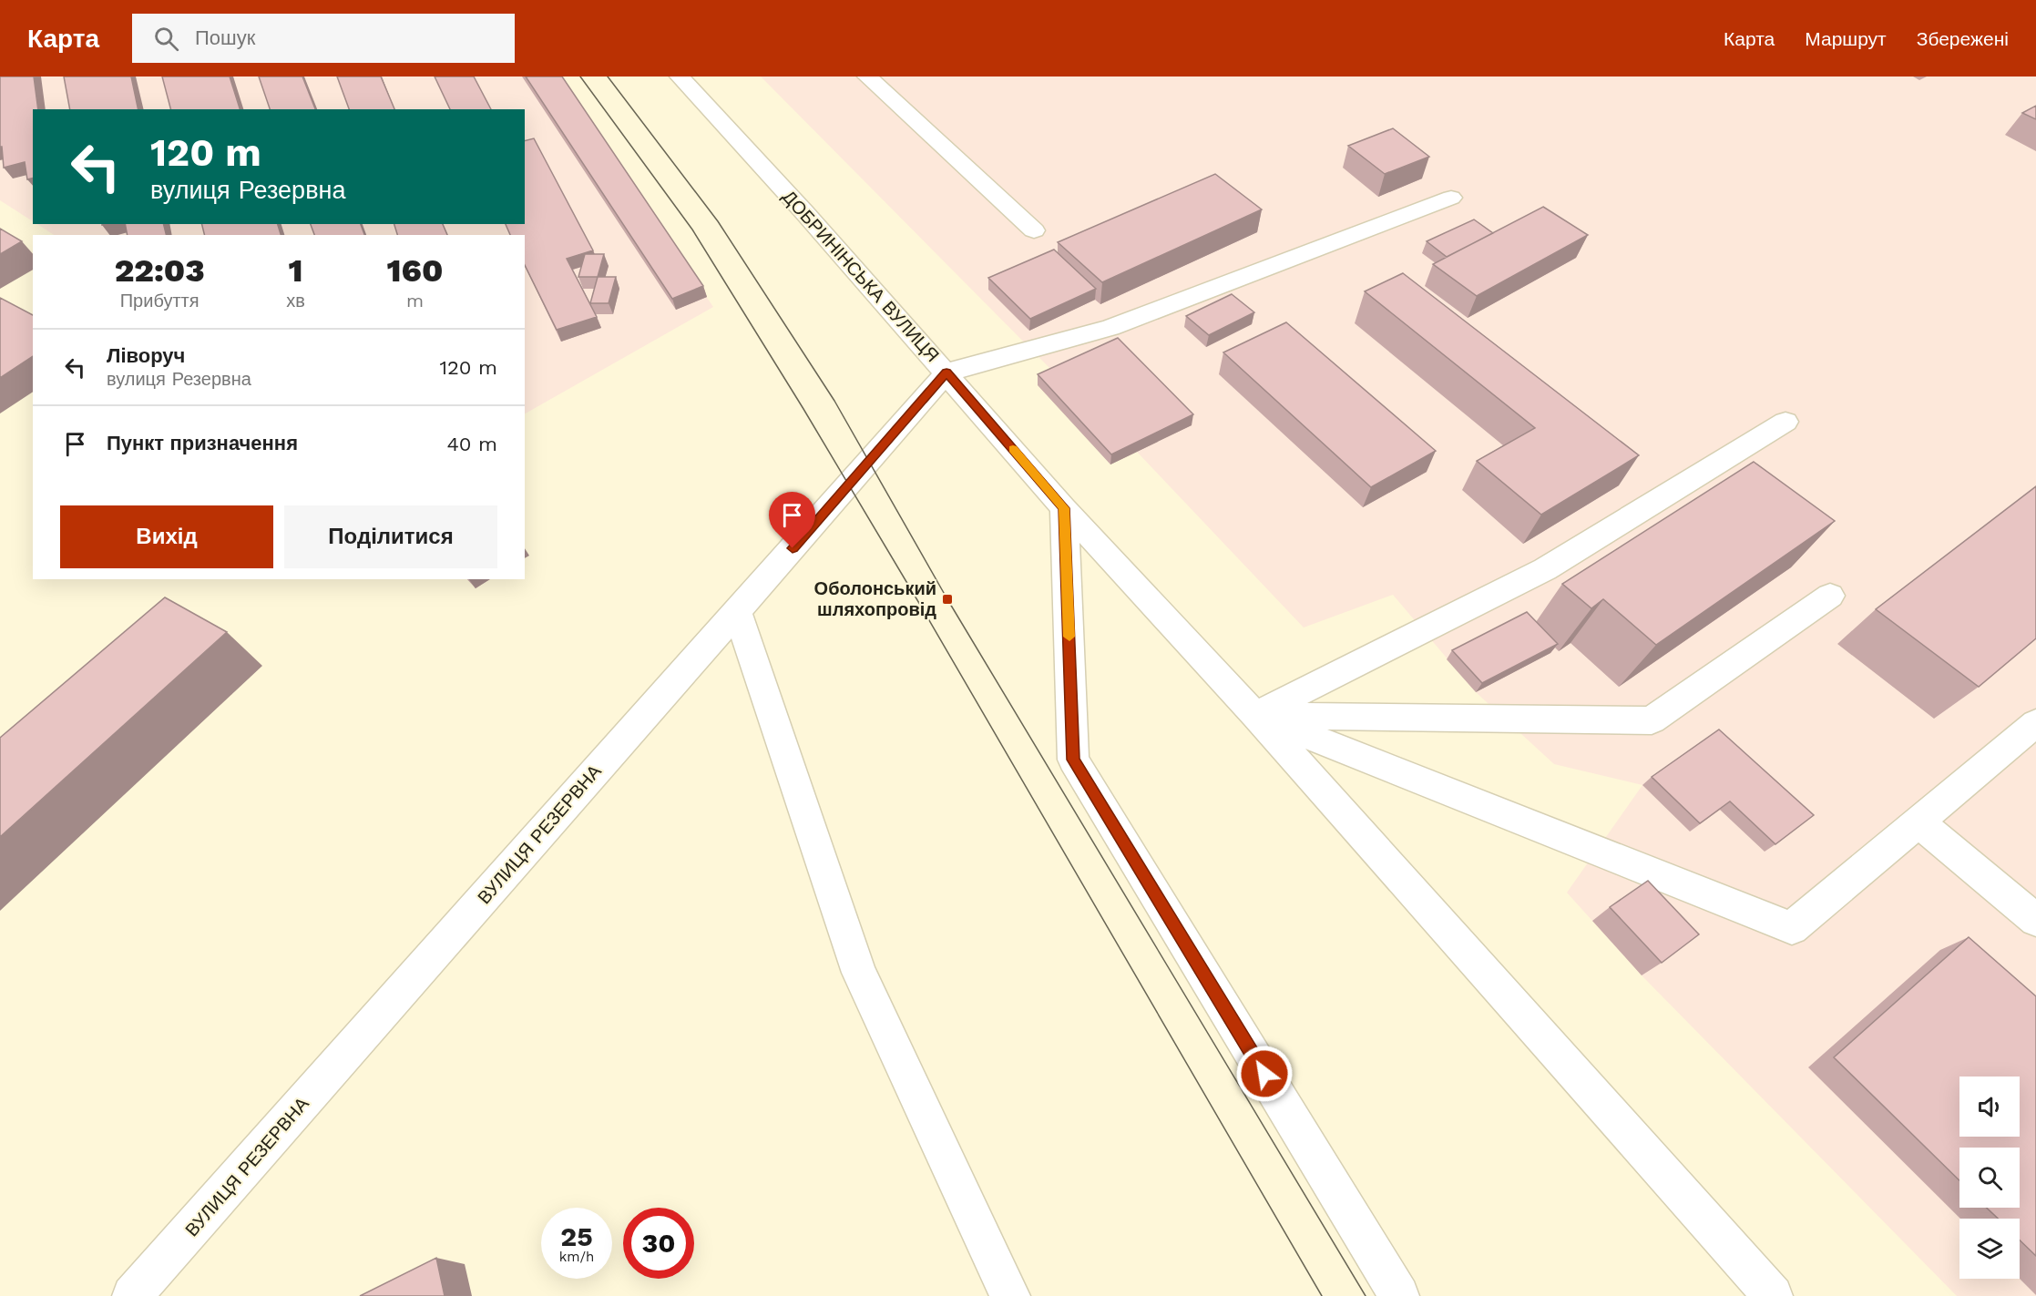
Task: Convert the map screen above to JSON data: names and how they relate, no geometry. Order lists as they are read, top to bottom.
{
  "streets": {
    "street": ["ДОБРИНІНСЬКА ВУЛИЦЯ", "ВУЛИЦЯ РЕЗЕРВНА"]
  },
  "crossings": [
    ["ДОБРИНІНСЬКА ВУЛИЦЯ", "ВУЛИЦЯ РЕЗЕРВНА"]
  ],
  "places": {
    "transit": ["Оболонський шляхопровід"]
  },
  "page": {
    "header": "Карта",
    "search": "Пошук",
    "nav": ["Карта", "Маршрут", "Збережені"],
    "turn": ["120 m", "вулиця Резервна"],
    "eta": [
      "22:03",
      "Прибуття",
      "1",
      "хв",
      "160",
      "m"
    ],
    "list": [
      {
        "name": "Ліворуч",
        "note": "вулиця Резервна",
        "value": "120 m"
      },
      {
        "name": "Пункт призначення",
        "value": "40 m"
      }
    ],
    "buttons": ["Вихід", "Поділитися"],
    "speed": "25 km/h",
    "limit": "30"
  }
}
